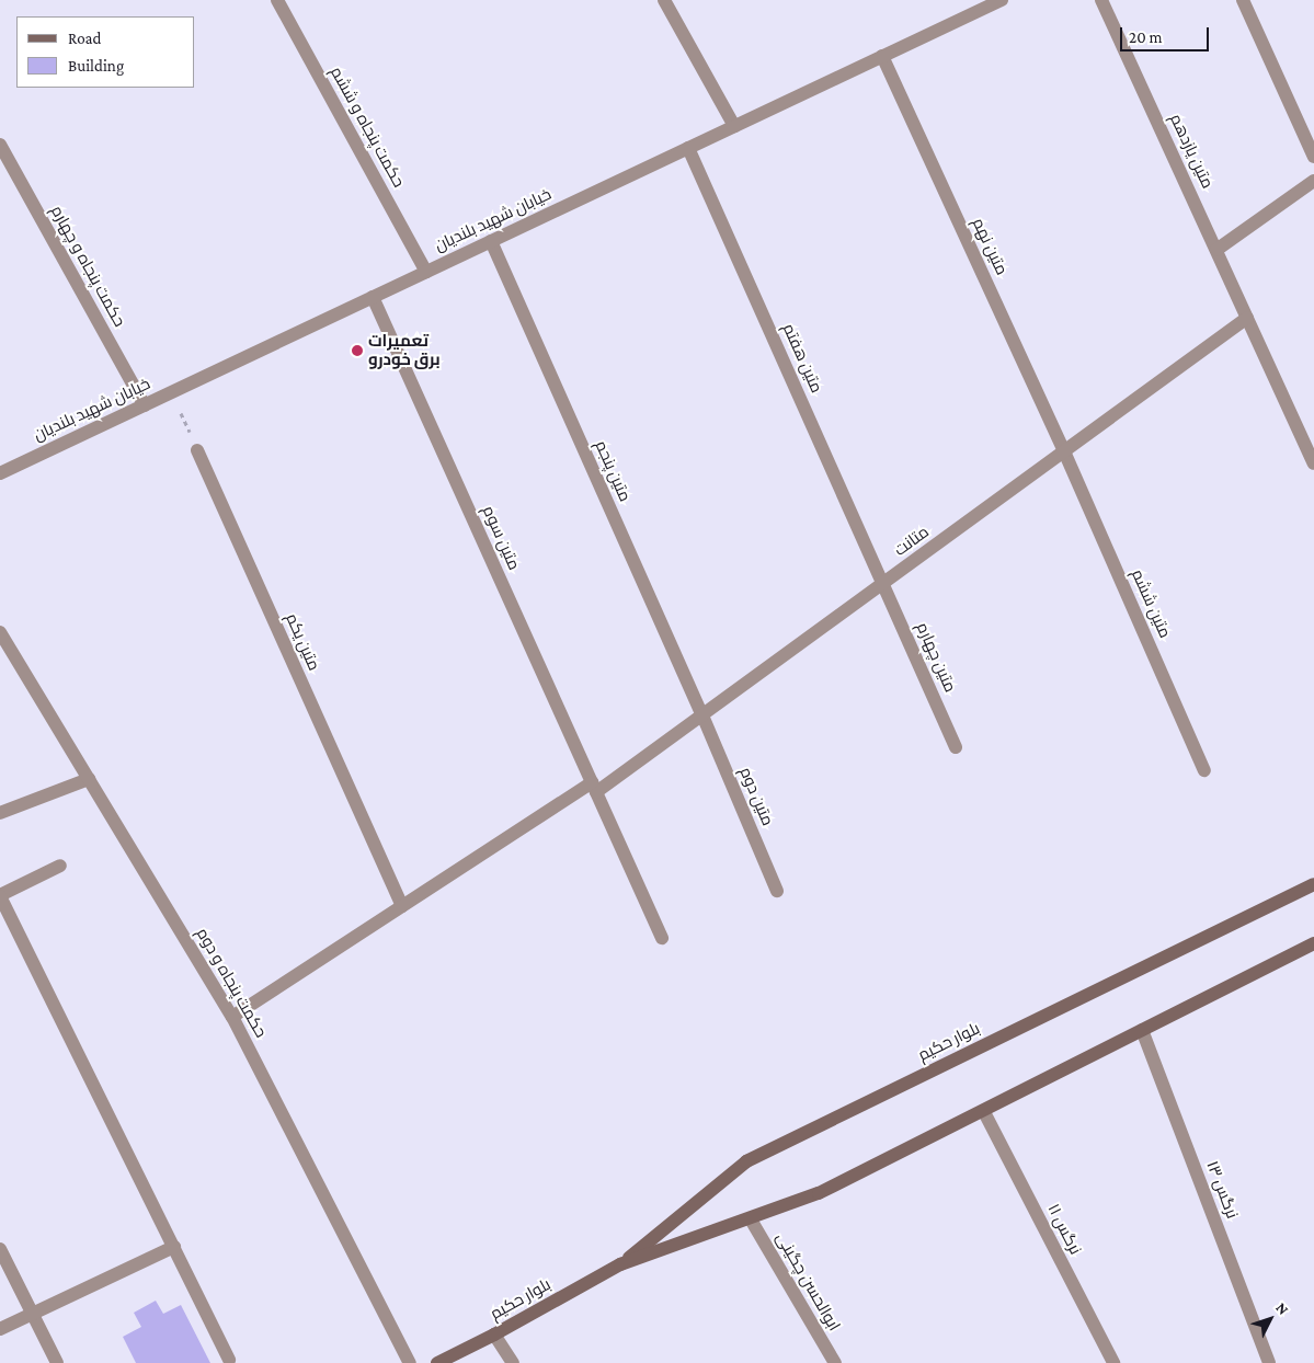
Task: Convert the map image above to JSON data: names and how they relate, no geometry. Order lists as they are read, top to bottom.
{
  "streets": {
    "main road": ["بلوار حکیم"],
    "street": [
      "حکمت پنجاه و ششم",
      "متین یازدهم",
      "خیابان شهید بلندیان",
      "متین نهم",
      "حکمت پنجاه و چهارم",
      "متین هفتم",
      "متین پنجم",
      "متین سوم",
      "متانت",
      "متین ششم",
      "متین یکم",
      "متین چهارم",
      "متین دوم",
      "حکمت پنجاه و دوم",
      "نرگس ۱۳",
      "نرگس ۱۱",
      "ابوالحسن چگینی"
    ]
  },
  "crossings": [
    ["حکمت پنجاه و ششم", "خیابان شهید بلندیان"],
    ["متین یازدهم", "متانت"],
    ["خیابان شهید بلندیان", "متین نهم"],
    ["خیابان شهید بلندیان", "حکمت پنجاه و چهارم"],
    ["خیابان شهید بلندیان", "متین هفتم"],
    ["خیابان شهید بلندیان", "متین پنجم"],
    ["خیابان شهید بلندیان", "متین سوم"],
    ["متین نهم", "متانت"],
    ["متین نهم", "متین ششم"],
    ["متین هفتم", "متانت"],
    ["متین هفتم", "متین چهارم"],
    ["متین پنجم", "متانت"],
    ["متین پنجم", "متین دوم"],
    ["متین سوم", "متانت"],
    ["متانت", "متین ششم"],
    ["متانت", "متین یکم"],
    ["متانت", "متین چهارم"],
    ["متانت", "متین دوم"],
    ["متانت", "حکمت پنجاه و دوم"],
    ["بلوار حکیم", "نرگس ۱۳"],
    ["بلوار حکیم", "نرگس ۱۱"],
    ["بلوار حکیم", "ابوالحسن چگینی"]
  ],
  "places": ["تعمیرات برق خودرو"],
  "legend": ["Road", "Building"],
  "scale_bar": "20 m",
  "north": "top right"
}
